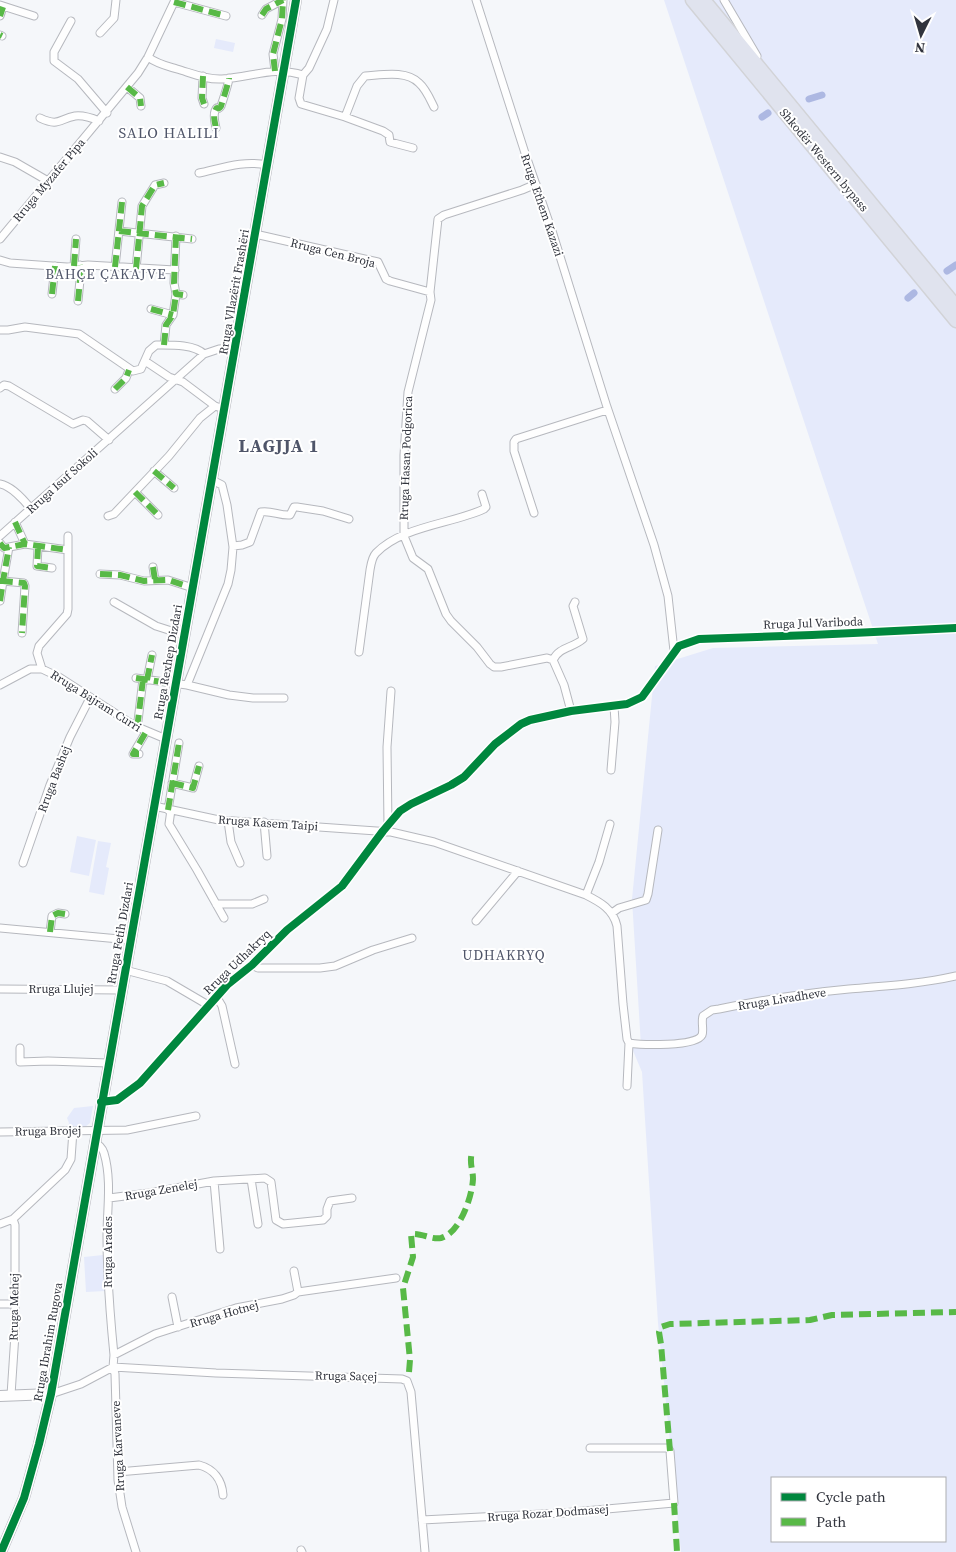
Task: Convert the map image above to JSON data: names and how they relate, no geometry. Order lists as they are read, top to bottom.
{
  "streets": {
    "highway": ["Shkodër Western bypass"],
    "main road": [
      "Rruga Vllazërit Frashëri",
      "Rruga Rexhep Dizdari",
      "Rruga Fetih Dizdari",
      "Rruga Ibrahim Rugova"
    ],
    "street": [
      "Rruga Myzafer Pipa",
      "Rruga Ethem Kazazi",
      "Rruga Cen Broja",
      "Rruga Hasan Podgorica",
      "Rruga Isuf Sokoli",
      "Rruga Jul Variboda",
      "Rruga Bajram Curri",
      "Rruga Bashej",
      "Rruga Kasem Taipi",
      "Rruga Udhakryq",
      "Rruga Llujej",
      "Rruga Livadheve",
      "Rruga Brojej",
      "Rruga Zenelej",
      "Rruga Arades",
      "Rruga Mehej",
      "Rruga Hotnej",
      "Rruga Saçej",
      "Rruga Karvaneve",
      "Rruga Rozar Dodmasej"
    ]
  },
  "crossings": [
    ["Rruga Ethem Kazazi", "Rruga Hasan Podgorica"],
    ["Rruga Ethem Kazazi", "Rruga Jul Variboda"],
    ["Rruga Ethem Kazazi", "Rruga Udhakryq"],
    ["Rruga Cen Broja", "Rruga Vllazërit Frashëri"],
    ["Rruga Cen Broja", "Rruga Hasan Podgorica"],
    ["Rruga Vllazërit Frashëri", "Rruga Isuf Sokoli"],
    ["Rruga Vllazërit Frashëri", "Rruga Rexhep Dizdari"],
    ["Rruga Jul Variboda", "Rruga Udhakryq"],
    ["Rruga Rexhep Dizdari", "Rruga Bajram Curri"],
    ["Rruga Rexhep Dizdari", "Rruga Fetih Dizdari"],
    ["Rruga Bajram Curri", "Rruga Bashej"],
    ["Rruga Bajram Curri", "Rruga Fetih Dizdari"],
    ["Rruga Kasem Taipi", "Rruga Fetih Dizdari"],
    ["Rruga Kasem Taipi", "Rruga Udhakryq"],
    ["Rruga Fetih Dizdari", "Rruga Udhakryq"],
    ["Rruga Fetih Dizdari", "Rruga Llujej"],
    ["Rruga Fetih Dizdari", "Rruga Brojej"],
    ["Rruga Fetih Dizdari", "Rruga Ibrahim Rugova"],
    ["Rruga Brojej", "Rruga Ibrahim Rugova"],
    ["Rruga Zenelej", "Rruga Arades"],
    ["Rruga Arades", "Rruga Hotnej"],
    ["Rruga Arades", "Rruga Ibrahim Rugova"],
    ["Rruga Arades", "Rruga Saçej"],
    ["Rruga Arades", "Rruga Karvaneve"],
    ["Rruga Mehej", "Rruga Ibrahim Rugova"],
    ["Rruga Ibrahim Rugova", "Rruga Saçej"],
    ["Rruga Ibrahim Rugova", "Rruga Karvaneve"],
    ["Rruga Saçej", "Rruga Karvaneve"],
    ["Rruga Saçej", "Rruga Rozar Dodmasej"]
  ],
  "districts": [
    "SALO HALILI",
    "BAHÇE ÇAKAJVE",
    "LAGJJA 1",
    "UDHAKRYQ"
  ],
  "legend": ["Cycle path", "Path"],
  "north": "bottom"
}
